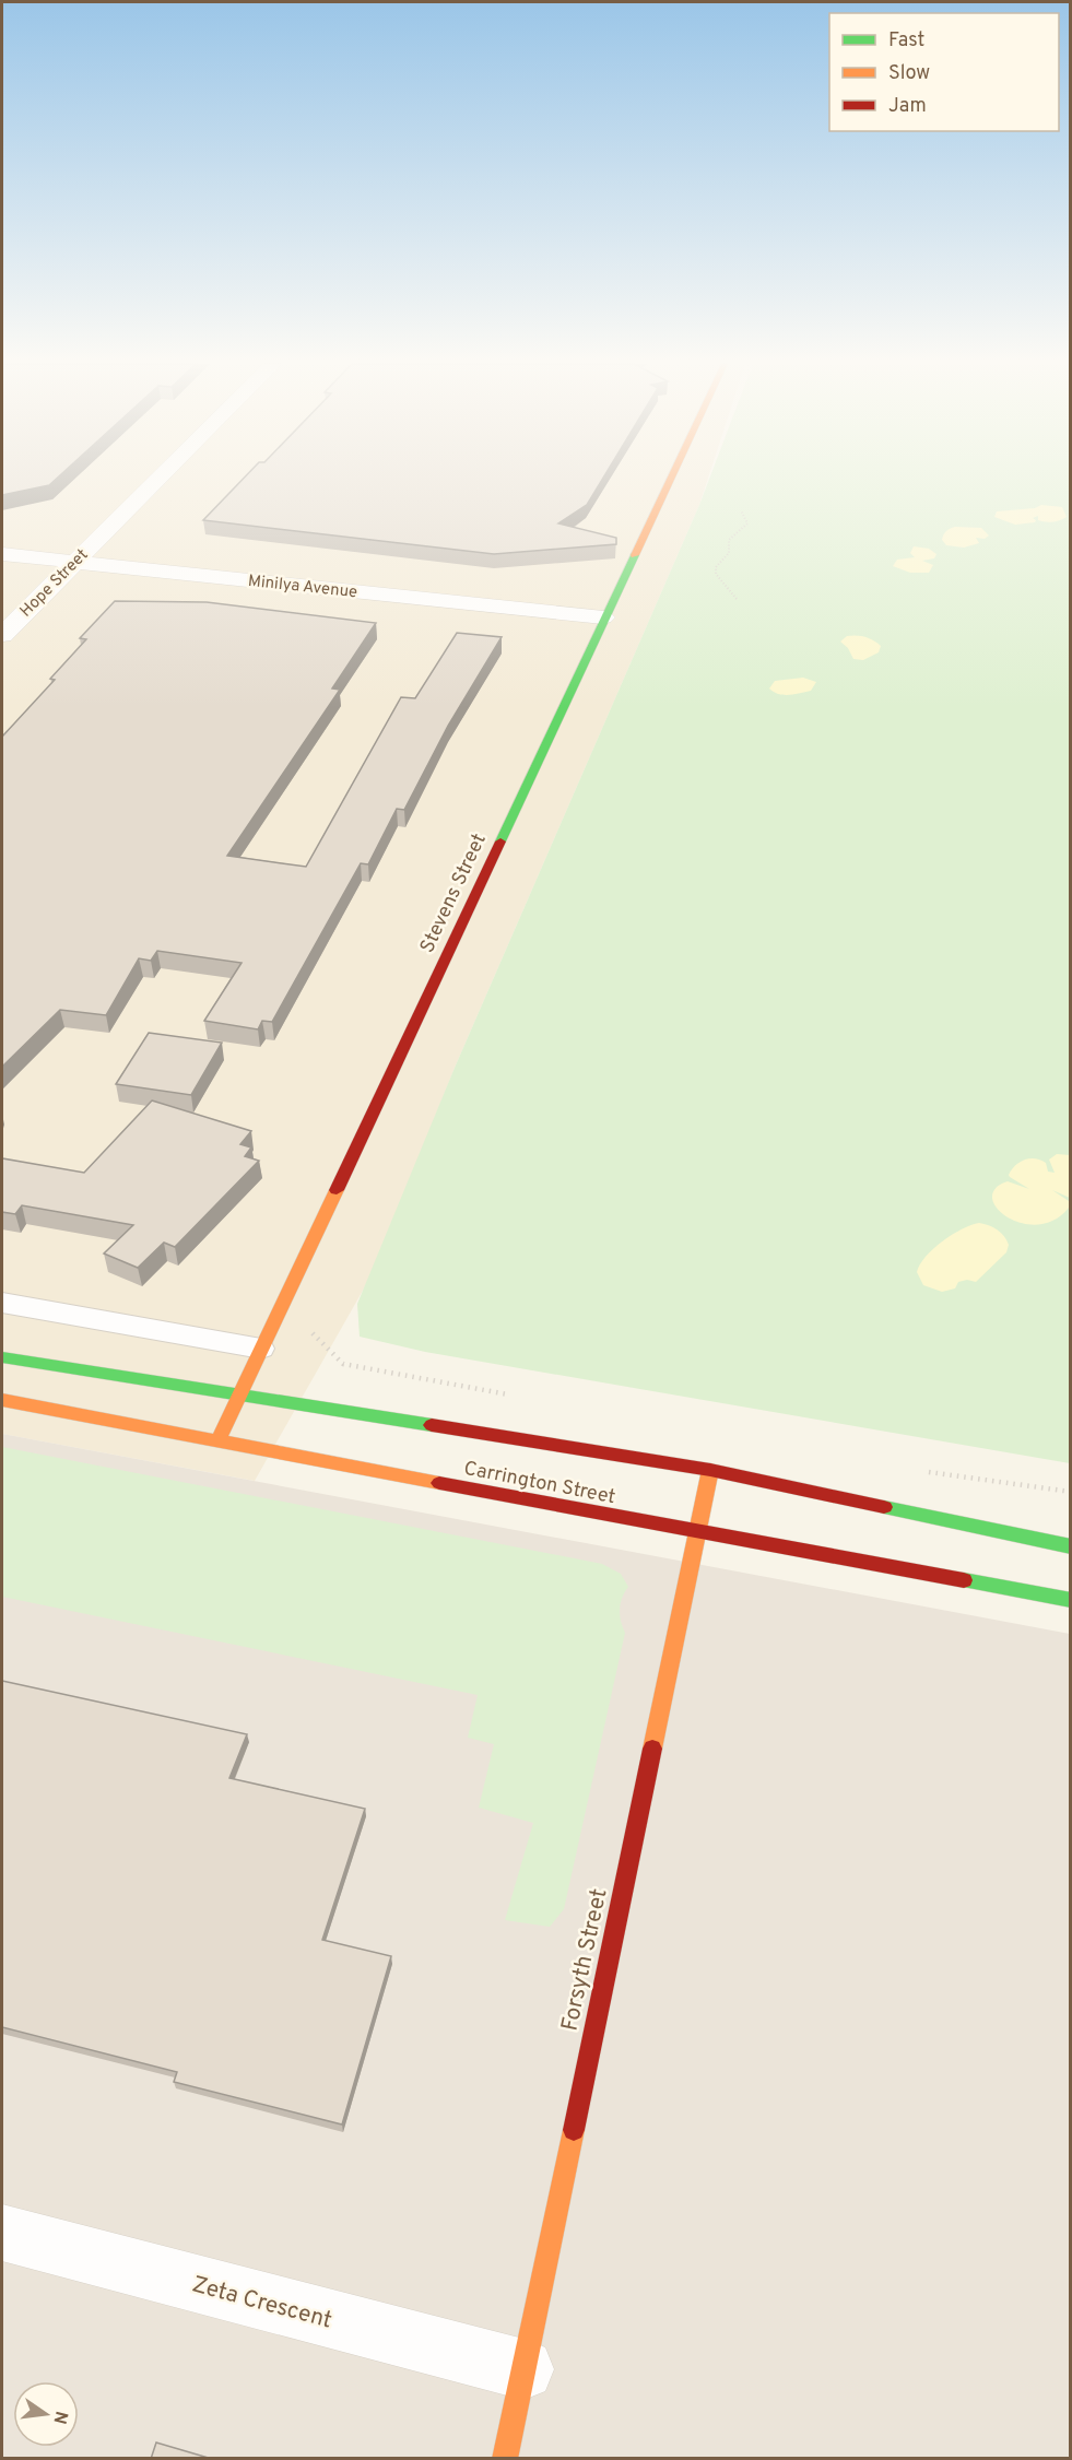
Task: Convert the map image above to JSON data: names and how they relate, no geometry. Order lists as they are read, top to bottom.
{
  "streets": {
    "street": [
      "Hope Street",
      "Minilya Avenue",
      "Stevens Street",
      "Carrington Street",
      "Forsyth Street",
      "Zeta Crescent"
    ]
  },
  "crossings": [
    ["Hope Street", "Minilya Avenue"],
    ["Minilya Avenue", "Stevens Street"],
    ["Stevens Street", "Carrington Street"],
    ["Carrington Street", "Forsyth Street"],
    ["Forsyth Street", "Zeta Crescent"]
  ],
  "legend": ["Fast", "Slow", "Jam"],
  "north": "right"
}
